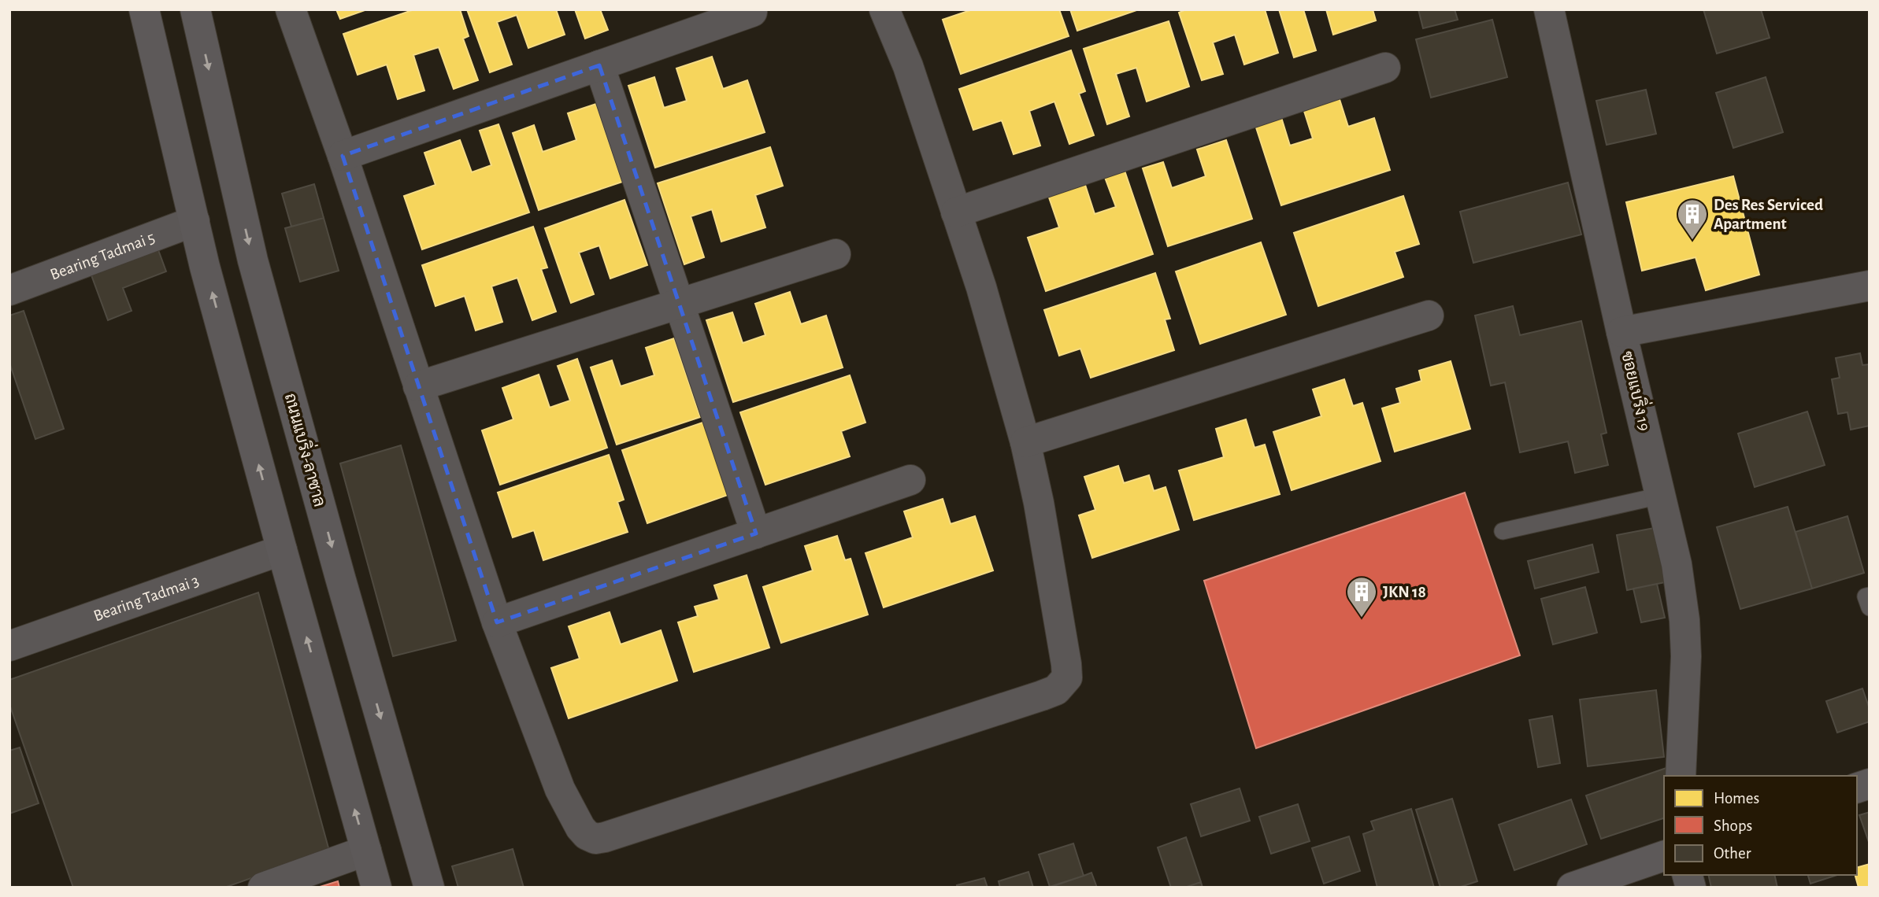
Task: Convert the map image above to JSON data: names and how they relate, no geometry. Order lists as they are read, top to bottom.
{
  "streets": {
    "street": [
      "Bearing Tadmai 5",
      "ซอยแบริ่ง 19",
      "ถนนแบริ่ง-ลาซาล",
      "Bearing Tadmai 3"
    ]
  },
  "places": {
    "building": ["Des Res Serviced Apartment", "JKN 18"]
  },
  "legend": ["Homes", "Shops", "Other"]
}
